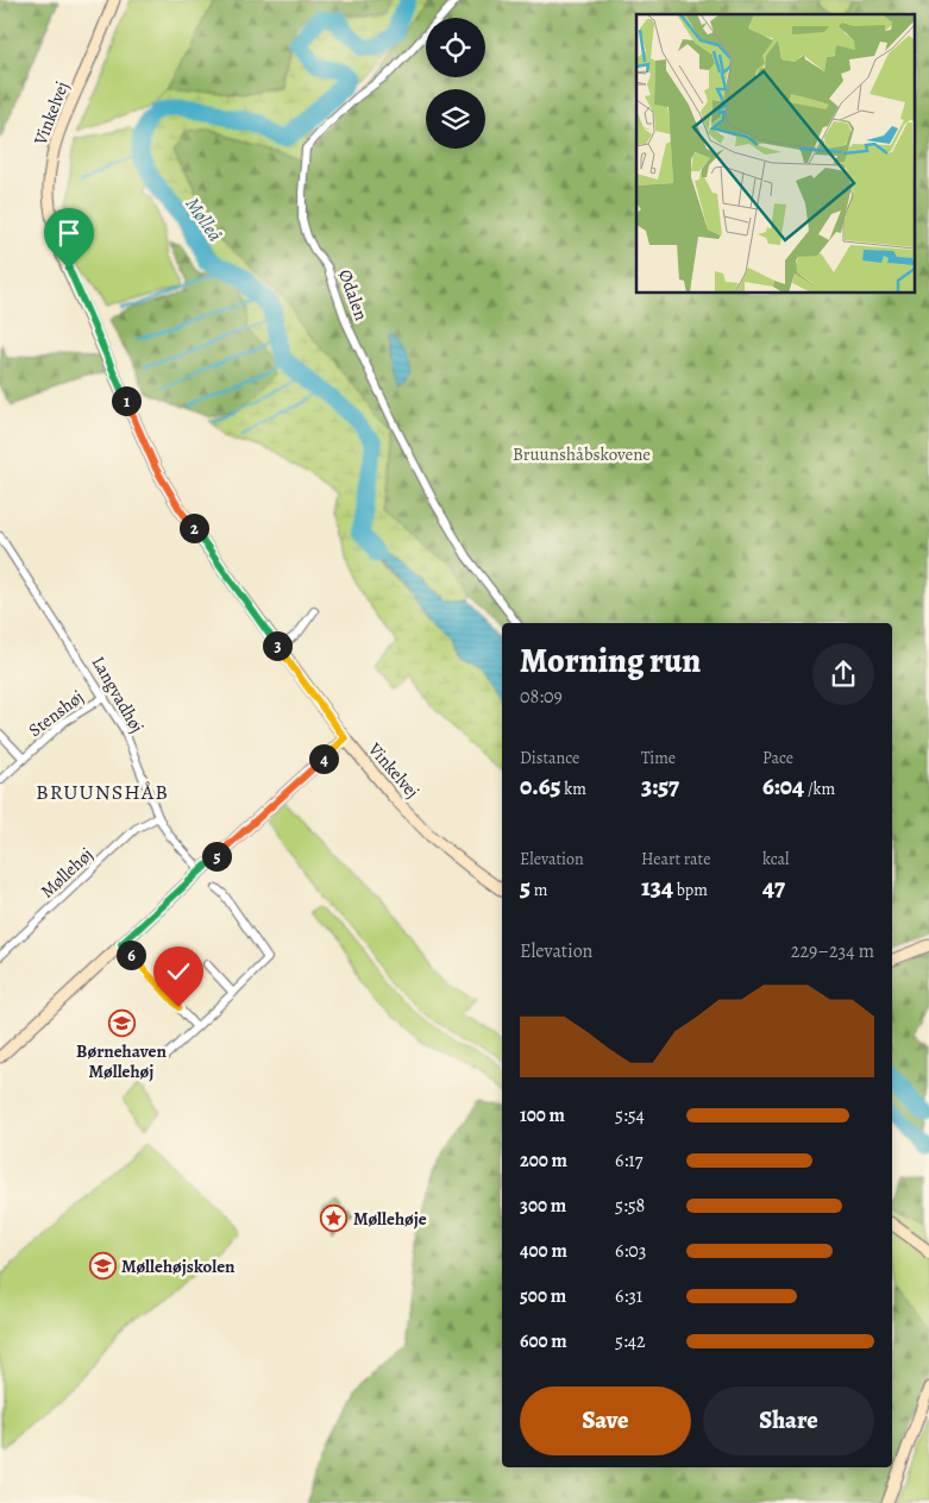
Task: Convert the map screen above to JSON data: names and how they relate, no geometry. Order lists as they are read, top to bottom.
{
  "streets": {
    "street": [
      "Vinkelvej",
      "Ødalen",
      "Langvadhøj",
      "Stenshøj",
      "Møllehøj"
    ]
  },
  "crossings": [
    ["Langvadhøj", "Stenshøj"],
    ["Langvadhøj", "Møllehøj"]
  ],
  "districts": ["BRUUNSHÅB"],
  "water": ["Mølleå"],
  "parks": ["Bruunshåbskovene"],
  "places": {
    "school or university": ["Børnehaven Møllehøj", "Møllehøjskolen"],
    "place": ["Møllehøje"]
  },
  "page": {
    "pins": [
      "1",
      "2",
      "3",
      "4",
      "5",
      "6"
    ],
    "heading": ["Morning run", "08:09"],
    "stats": [
      ["Distance", "0.65 km"],
      ["Time", "3:57"],
      ["Pace", "6:04 /km"],
      ["Elevation", "5 m"],
      ["Heart rate", "134 bpm"],
      ["kcal", "47"]
    ],
    "chart": ["Elevation", "229–234 m"],
    "list": [
      {
        "name": "100 m",
        "note": "5:54"
      },
      {
        "name": "200 m",
        "note": "6:17"
      },
      {
        "name": "300 m",
        "note": "5:58"
      },
      {
        "name": "400 m",
        "note": "6:03"
      },
      {
        "name": "500 m",
        "note": "6:31"
      },
      {
        "name": "600 m",
        "note": "5:42"
      }
    ],
    "buttons": ["Save", "Share"]
  }
}
